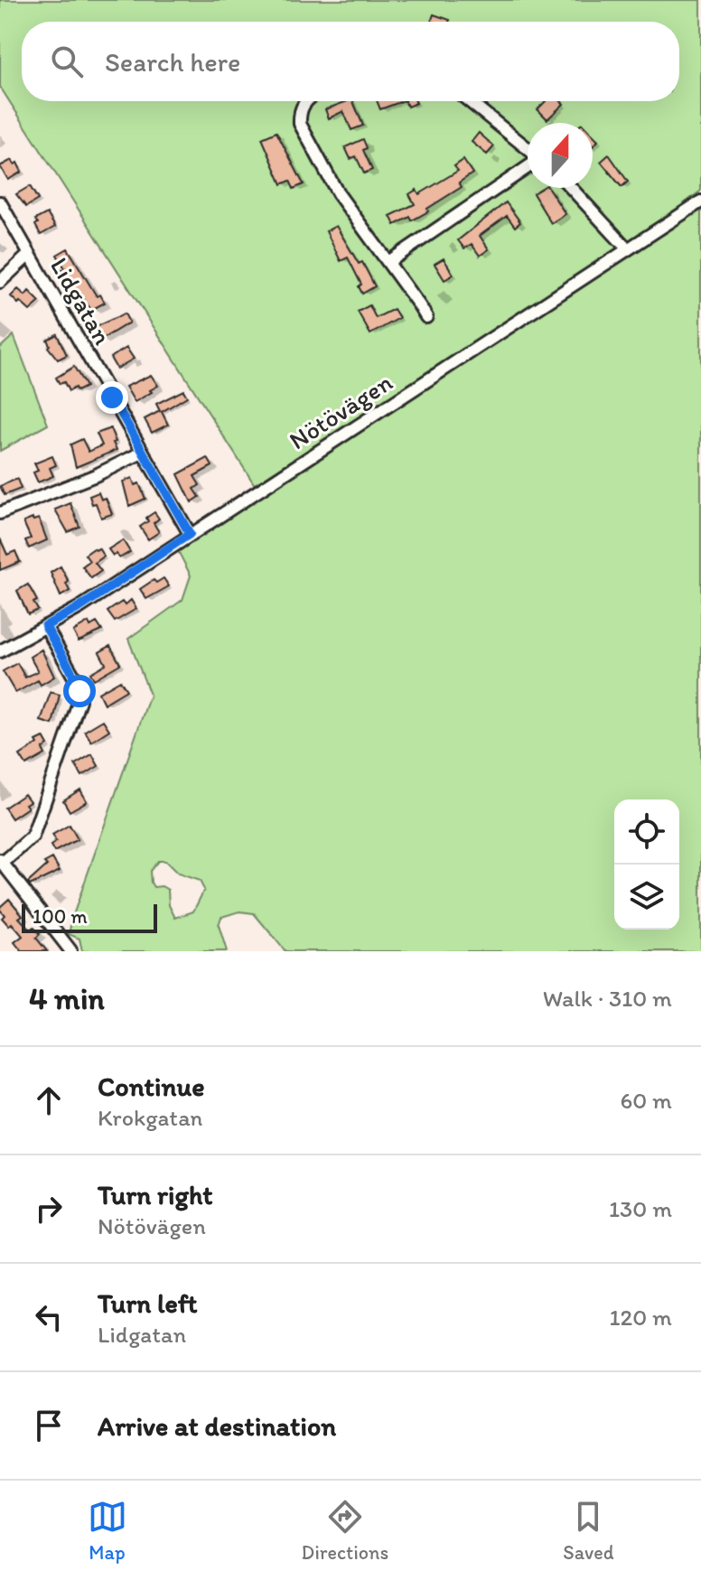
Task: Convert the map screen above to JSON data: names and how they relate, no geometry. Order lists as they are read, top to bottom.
{
  "streets": {
    "street": ["Lidgatan", "Nötövägen"]
  },
  "crossings": [
    ["Lidgatan", "Nötövägen"]
  ],
  "scale_bar": "100 m",
  "north": "top",
  "page": {
    "search": "Search here",
    "scale": "100 m",
    "heading": ["4 min", "Walk · 310 m"],
    "list": [
      ["Continue", "Krokgatan", "60 m"],
      ["Turn right", "Nötövägen", "130 m"],
      ["Turn left", "Lidgatan", "120 m"],
      "Arrive at destination"
    ],
    "nav": ["Map", "Directions", "Saved"]
  }
}
